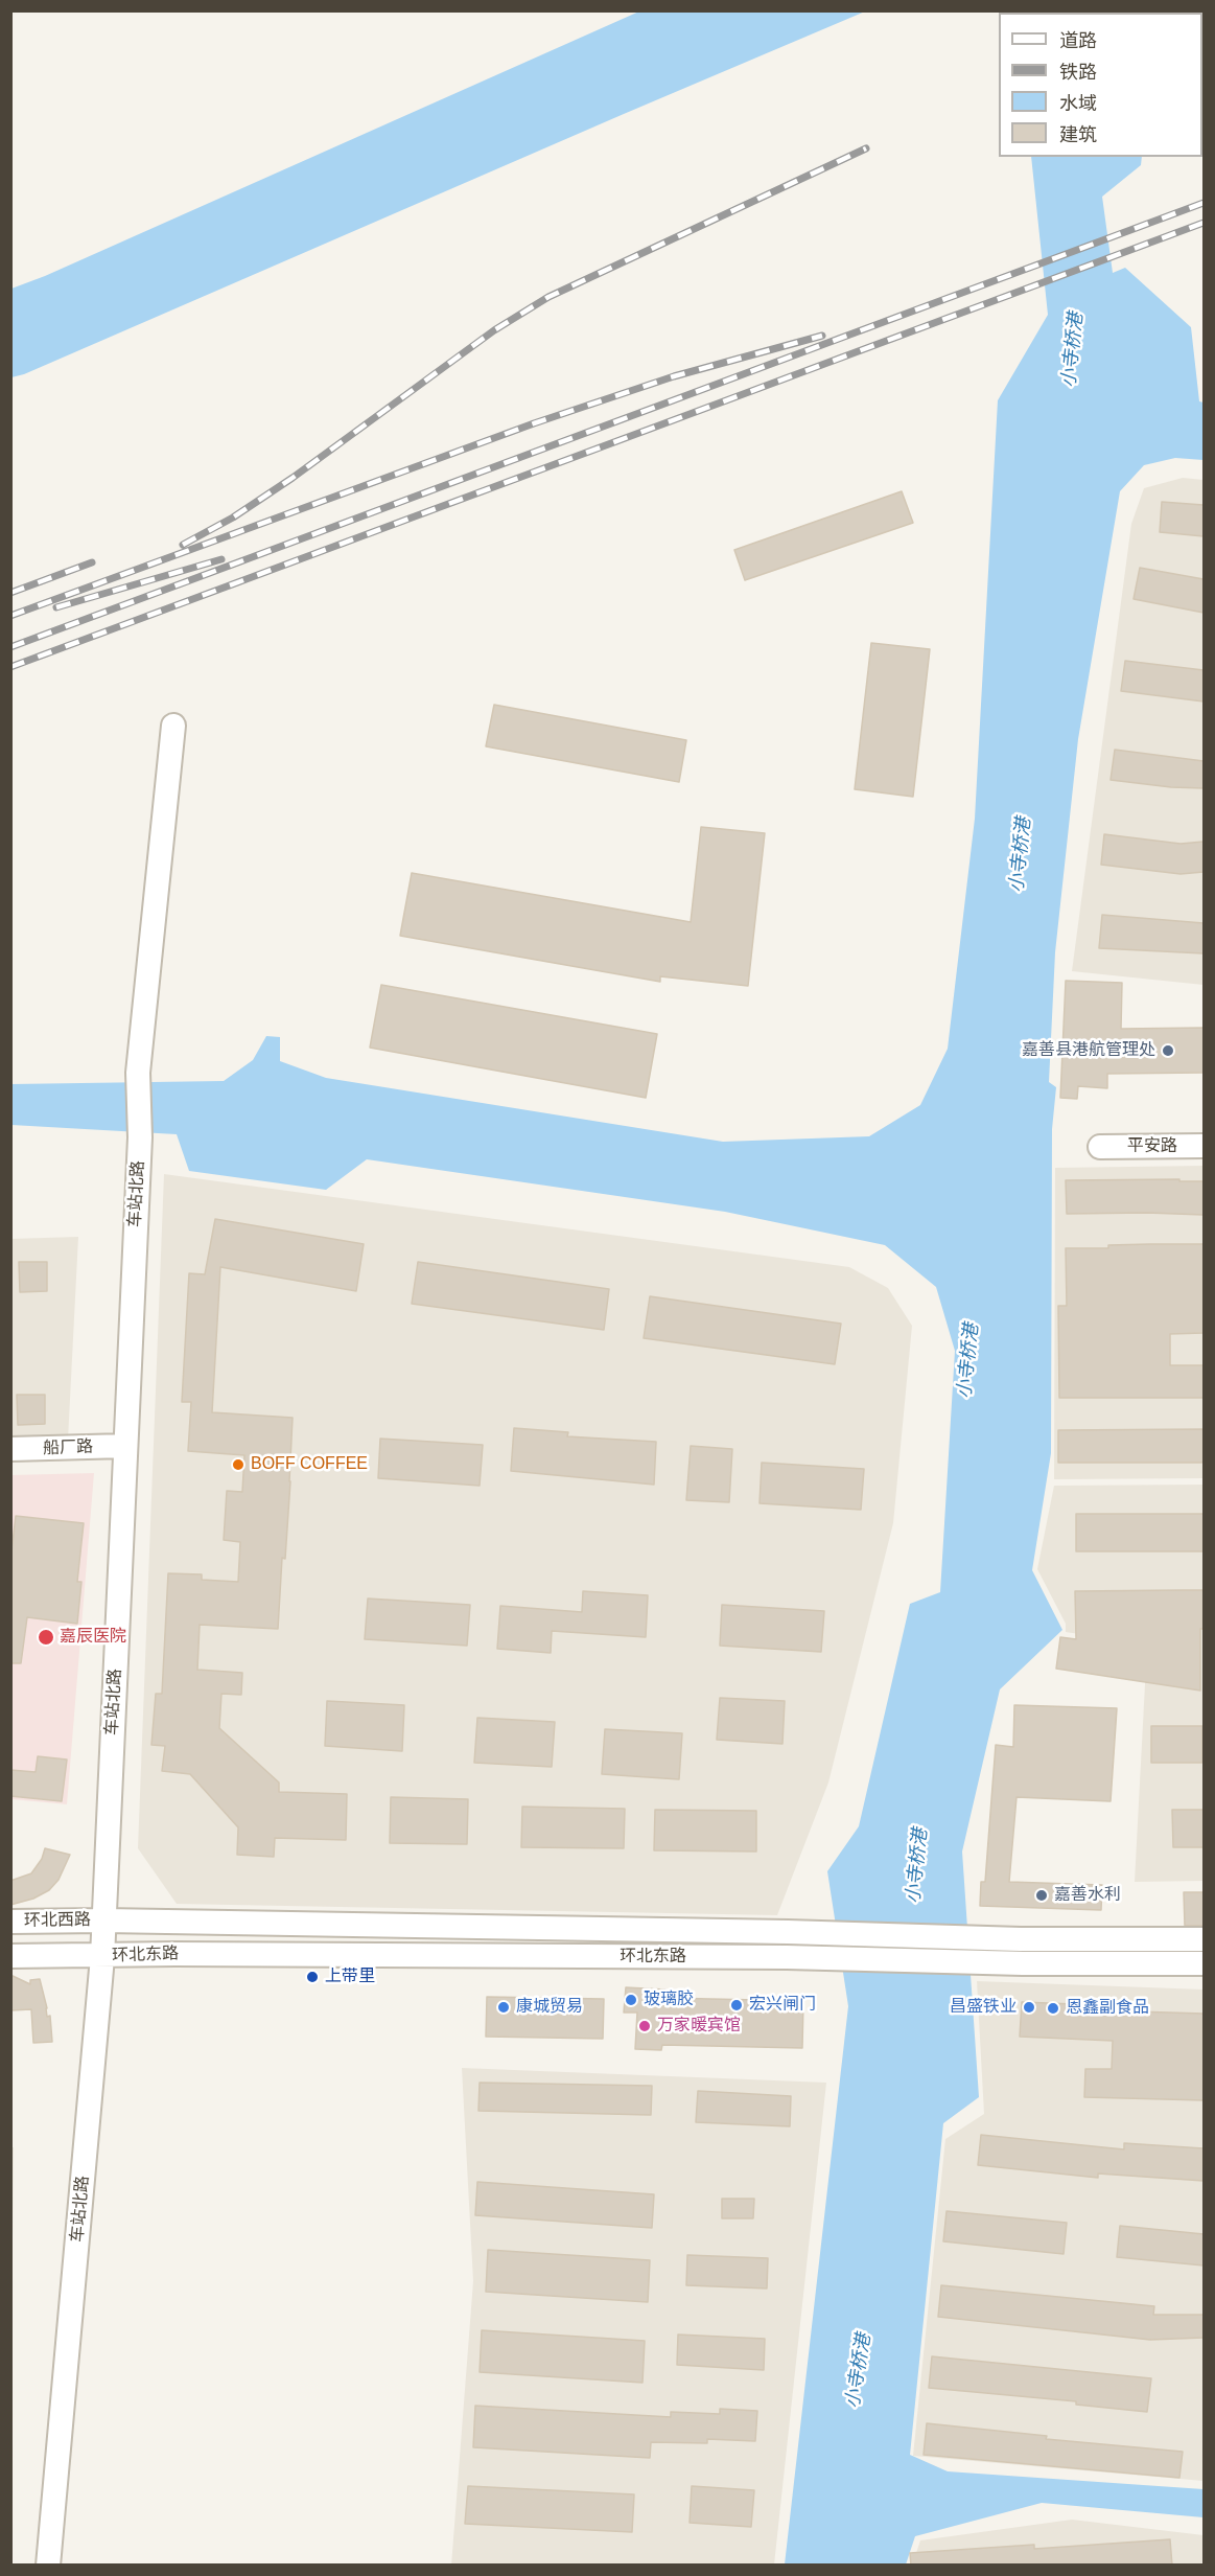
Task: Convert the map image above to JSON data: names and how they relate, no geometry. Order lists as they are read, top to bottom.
{
  "streets": {
    "street": [
      "平安路",
      "车站北路",
      "船厂路",
      "环北西路",
      "环北东路"
    ]
  },
  "crossings": [
    ["车站北路", "船厂路"],
    ["车站北路", "环北西路"],
    ["车站北路", "环北东路"],
    ["环北西路", "环北东路"]
  ],
  "water": ["小寺桥港"],
  "places": [
    "嘉善县港航管理处",
    "BOFF COFFEE",
    "嘉辰医院",
    "嘉善水利",
    "上带里",
    "玻璃胶",
    "宏兴闸门",
    "康城贸易",
    "昌盛铁业",
    "恩鑫副食品",
    "万家暖宾馆"
  ],
  "legend": [
    "道路",
    "铁路",
    "水域",
    "建筑"
  ]
}
